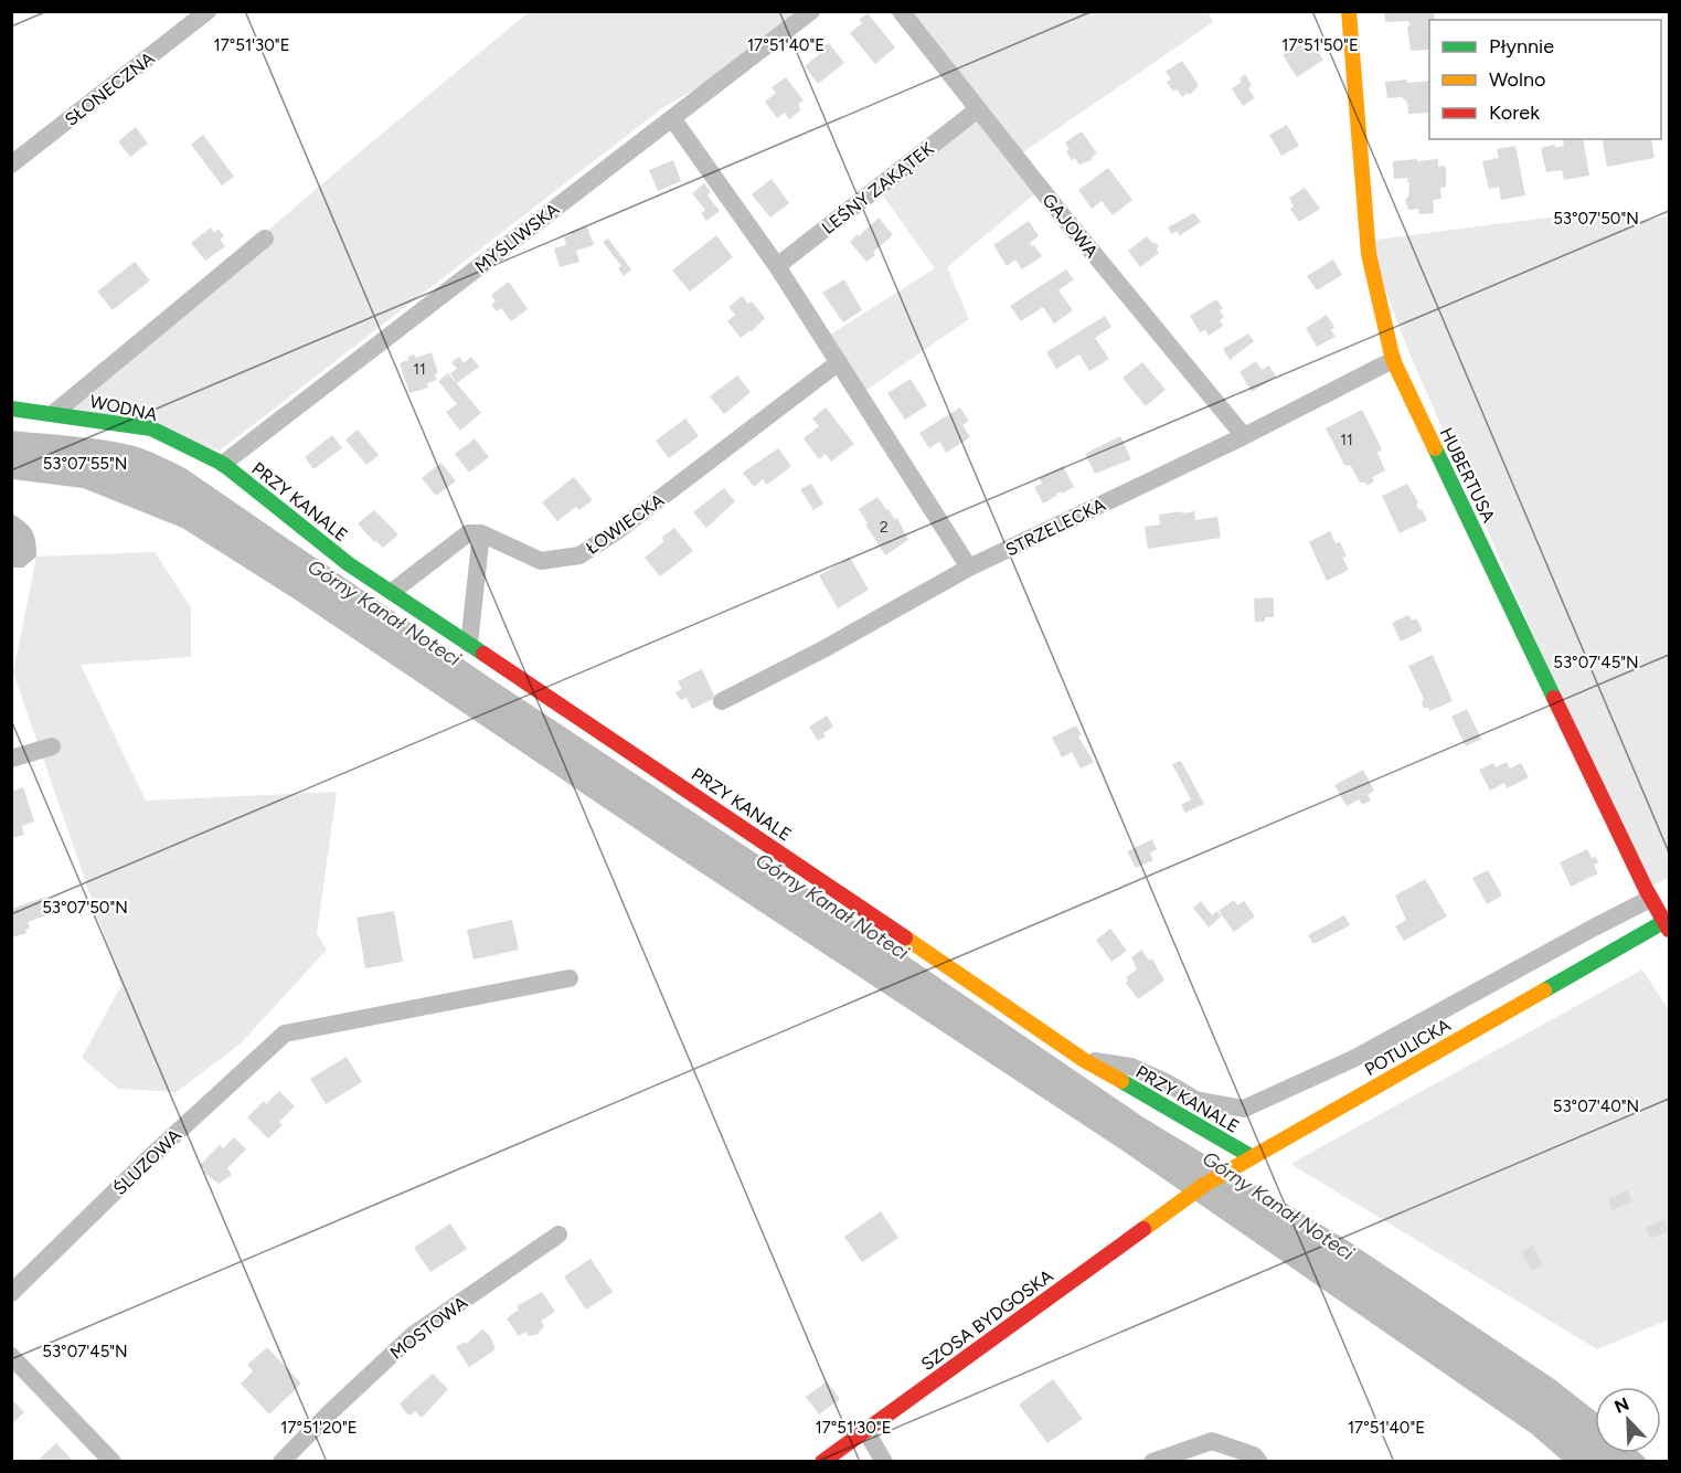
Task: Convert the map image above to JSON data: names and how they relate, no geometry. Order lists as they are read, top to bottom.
{
  "streets": {
    "street": [
      "SŁONECZNA",
      "LEŚNY ZAKĄTEK",
      "GAJOWA",
      "MYŚLIWSKA",
      "WODNA",
      "HUBERTUSA",
      "PRZY KANALE",
      "ŁOWIECKA",
      "STRZELECKA",
      "POTULICKA",
      "ŚLUZOWA",
      "SZOSA BYDGOSKA",
      "MOSTOWA"
    ]
  },
  "crossings": [
    ["LEŚNY ZAKĄTEK", "GAJOWA"],
    ["GAJOWA", "STRZELECKA"],
    ["MYŚLIWSKA", "WODNA"],
    ["MYŚLIWSKA", "PRZY KANALE"],
    ["WODNA", "PRZY KANALE"],
    ["HUBERTUSA", "STRZELECKA"],
    ["HUBERTUSA", "POTULICKA"],
    ["PRZY KANALE", "POTULICKA"],
    ["POTULICKA", "SZOSA BYDGOSKA"]
  ],
  "water": ["Górny Kanał Noteci"],
  "house_numbers": ["11", "11", "2"],
  "legend": ["Płynnie", "Wolno", "Korek"],
  "north": "top left",
  "coordinates": [
    "17°51'30\"E",
    "17°51'40\"E",
    "17°51'50\"E",
    "53°07'50\"N",
    "53°07'55\"N",
    "53°07'45\"N",
    "53°07'40\"N",
    "17°51'20\"E"
  ]
}
